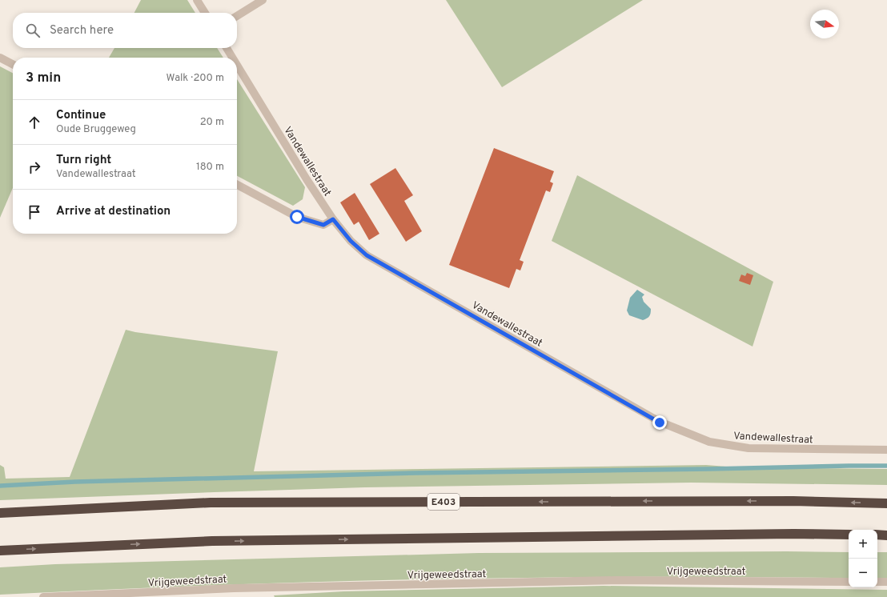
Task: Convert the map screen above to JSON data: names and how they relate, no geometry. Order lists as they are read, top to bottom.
{
  "streets": {
    "highway": ["E403"],
    "street": ["Vandewallestraat", "Vrijgeweedstraat"]
  },
  "north": "right",
  "page": {
    "search": "Search here",
    "heading": ["3 min", "Walk · 200 m"],
    "list": [
      ["Continue", "Oude Bruggeweg", "20 m"],
      ["Turn right", "Vandewallestraat", "180 m"],
      "Arrive at destination"
    ],
    "map_buttons": ["+", "−"]
  }
}
